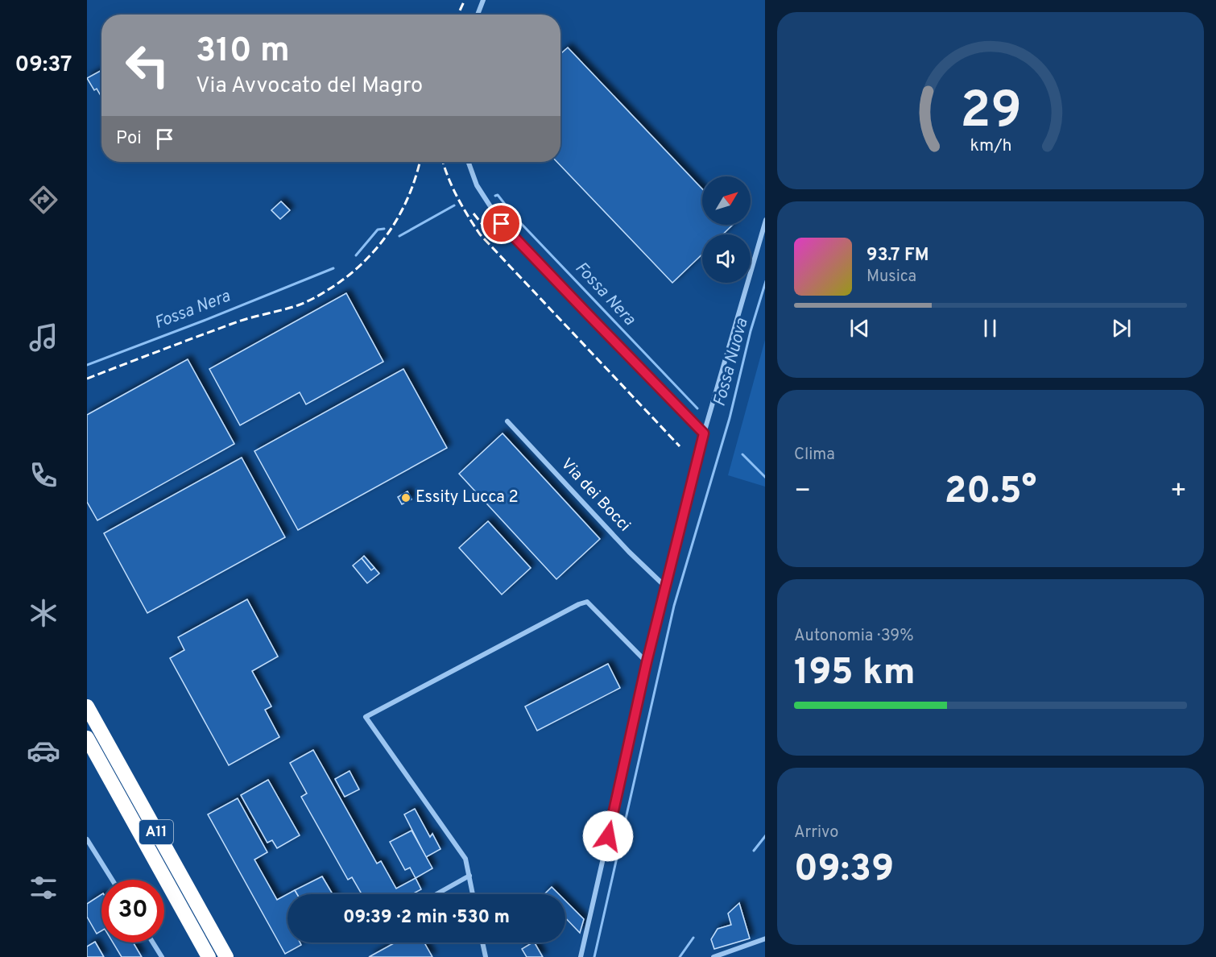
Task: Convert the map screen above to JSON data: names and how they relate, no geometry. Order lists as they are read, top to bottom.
{
  "streets": {
    "highway": ["A11"],
    "street": ["Via dei Bocci"]
  },
  "water": ["Fossa Nera", "Fossa Nuova"],
  "places": ["Essity Lucca 2"],
  "north": "top right",
  "page": {
    "tabs": "09:37",
    "turn": ["310 m", "Via Avvocato del Magro"],
    "then": "Poi",
    "song": ["93.7 FM", "Musica"],
    "tile": [
      "Clima",
      ["Autonomia · 39%", "195 km"],
      ["Arrivo", "09:39"]
    ],
    "heat": ["−", "20.5°", "+"],
    "limit": "30",
    "trip": "09:39 · 2 min · 530 m",
    "gauge": ["29", "km/h"]
  }
}
